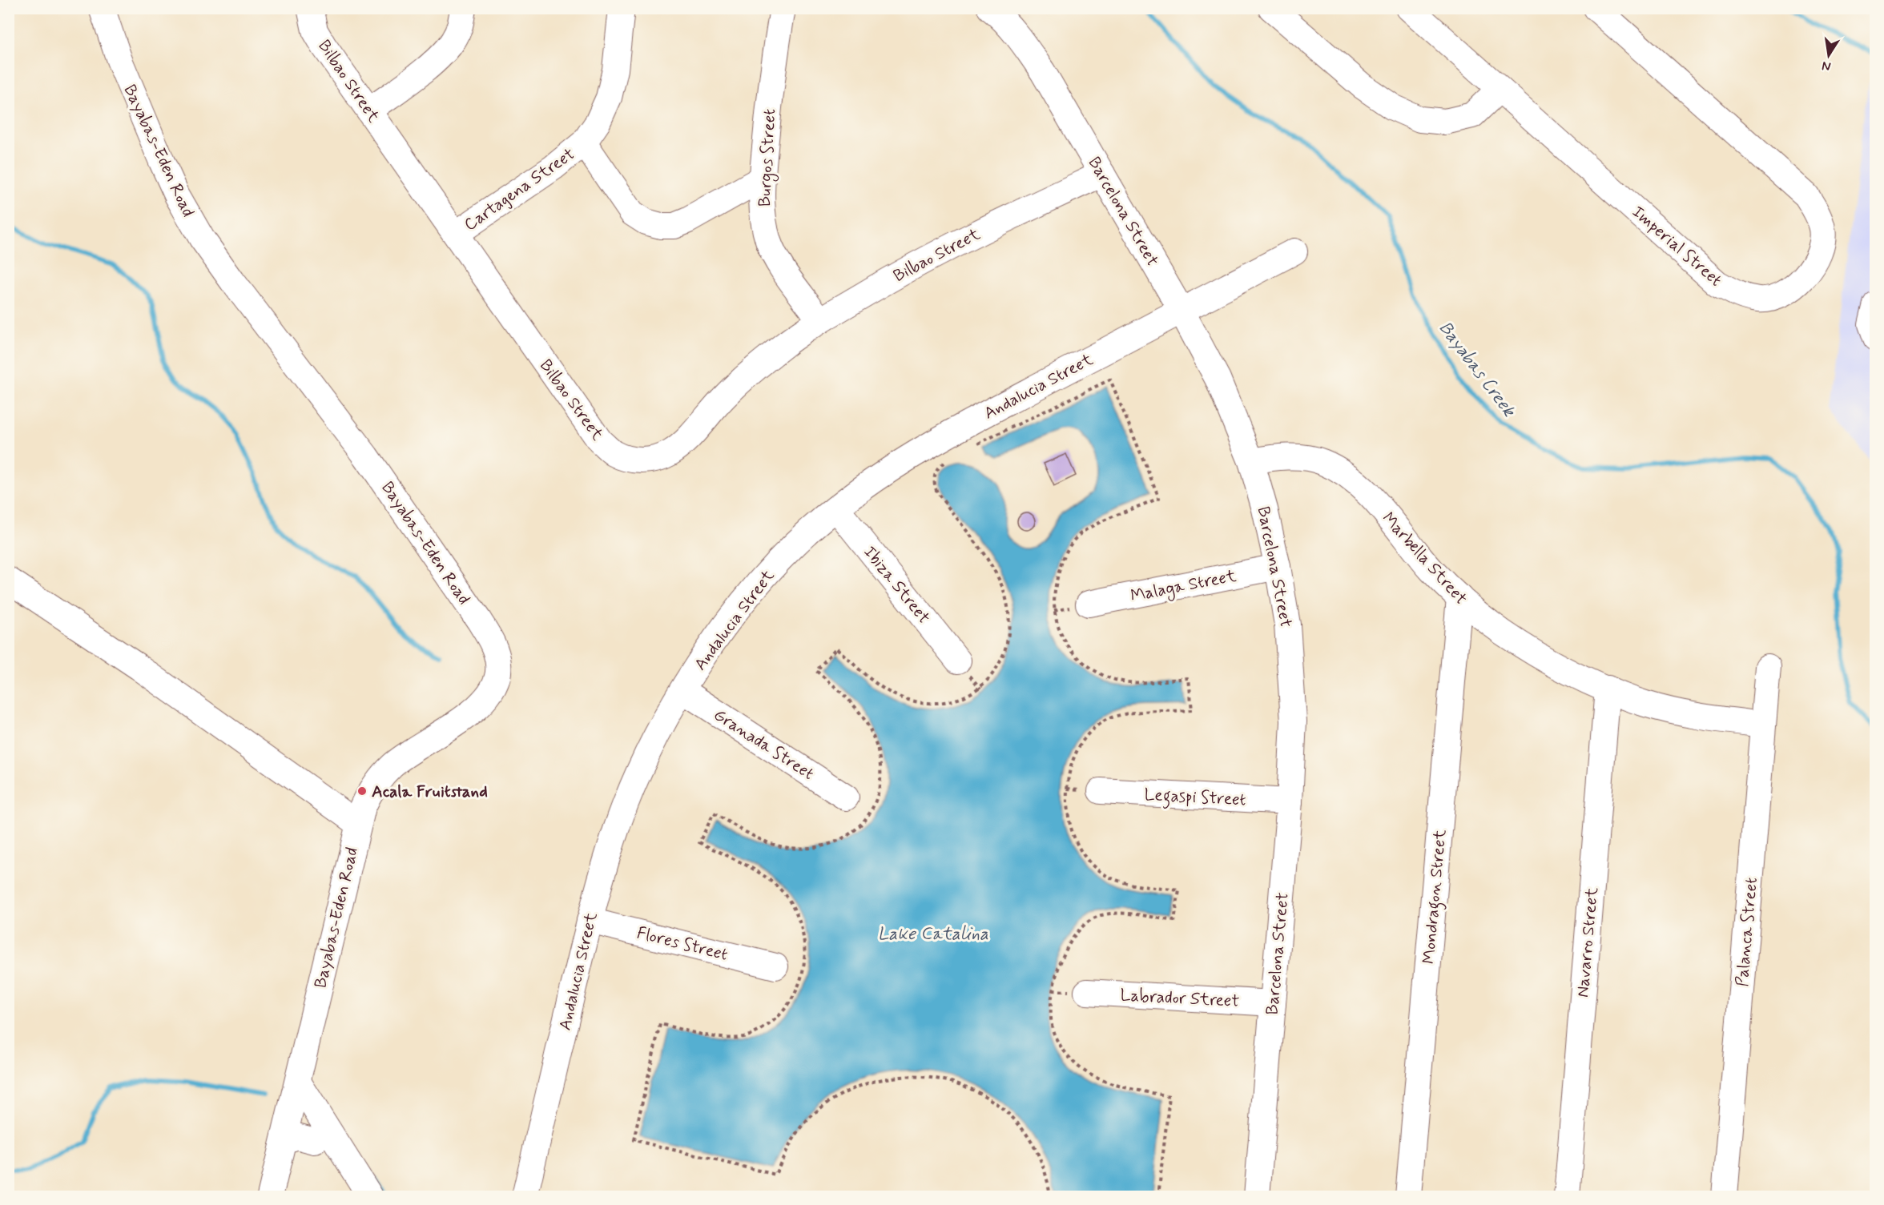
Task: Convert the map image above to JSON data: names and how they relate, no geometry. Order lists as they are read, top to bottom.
{
  "streets": {
    "street": [
      "Bilbao Street",
      "Bayabas-Eden Road",
      "Burgos Street",
      "Cartagena Street",
      "Barcelona Street",
      "Imperial Street",
      "Andalucia Street",
      "Marbella Street",
      "Ibiza Street",
      "Malaga Street",
      "Granada Street",
      "Legaspi Street",
      "Mondragon Street",
      "Palanca Street",
      "Navarro Street",
      "Flores Street",
      "Labrador Street"
    ]
  },
  "crossings": [
    ["Bilbao Street", "Burgos Street"],
    ["Bilbao Street", "Cartagena Street"],
    ["Bilbao Street", "Barcelona Street"],
    ["Barcelona Street", "Andalucia Street"],
    ["Barcelona Street", "Marbella Street"],
    ["Barcelona Street", "Malaga Street"],
    ["Barcelona Street", "Legaspi Street"],
    ["Barcelona Street", "Labrador Street"],
    ["Andalucia Street", "Ibiza Street"],
    ["Andalucia Street", "Granada Street"],
    ["Andalucia Street", "Flores Street"],
    ["Marbella Street", "Mondragon Street"],
    ["Marbella Street", "Palanca Street"],
    ["Marbella Street", "Navarro Street"]
  ],
  "water": ["Bayabas Creek", "Lake Catalina"],
  "places": ["Acala Fruitstand"],
  "north": "bottom"
}
